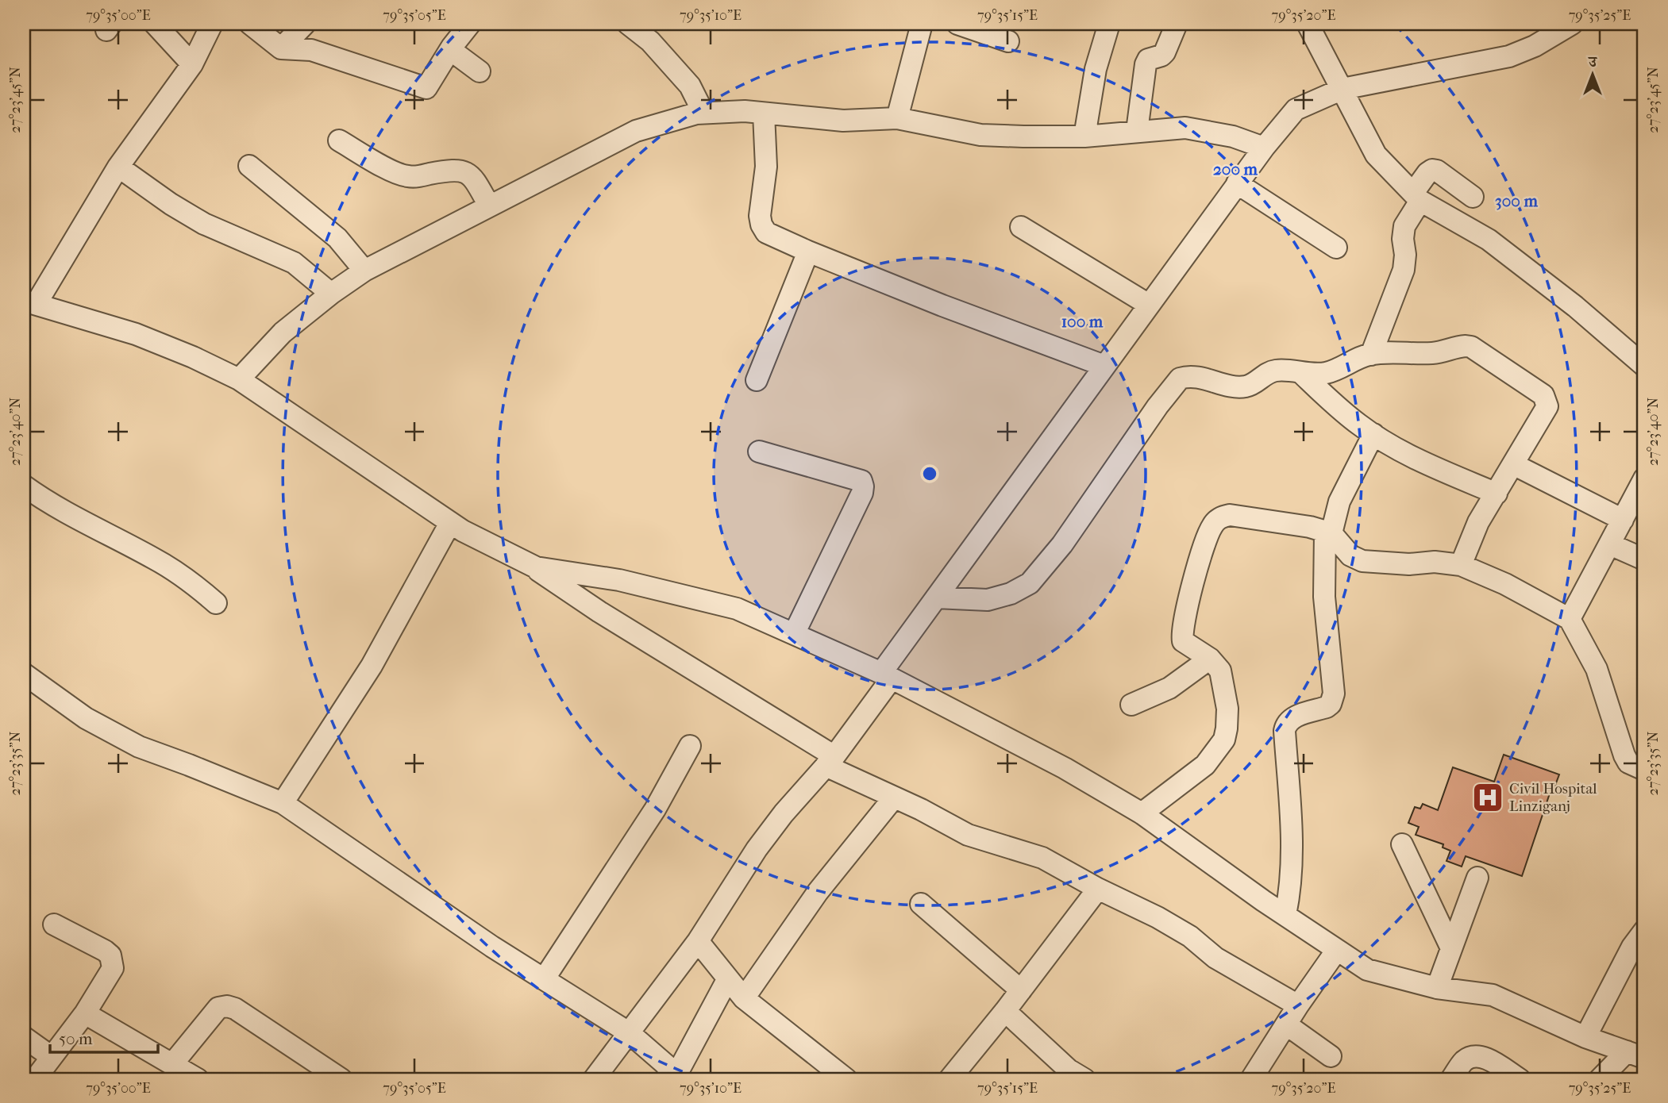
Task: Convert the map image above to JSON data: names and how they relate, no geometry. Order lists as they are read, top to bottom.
{
  "places": {
    "hospital": ["Civil Hospital Linziganj"]
  },
  "scale_bar": "50 m",
  "north": "top",
  "coordinates": [
    "79°35'00\"E",
    "79°35'05\"E",
    "79°35'10\"E",
    "79°35'15\"E",
    "79°35'20\"E",
    "79°35'25\"E",
    "27°23'45\"N",
    "27°23'40\"N",
    "27°23'35\"N"
  ],
  "rings": ["200 m", "300 m", "100 m"]
}
